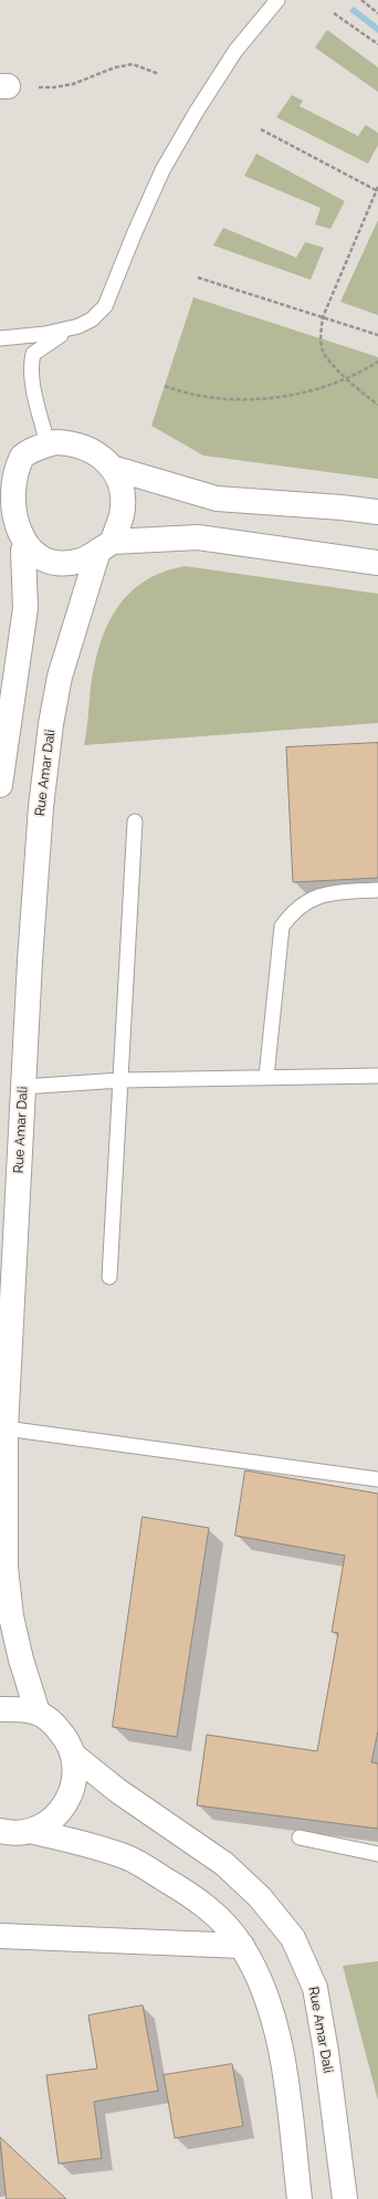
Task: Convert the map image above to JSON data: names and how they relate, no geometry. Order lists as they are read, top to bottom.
{
  "streets": {
    "street": ["Rue Amar Dali"]
  }
}
